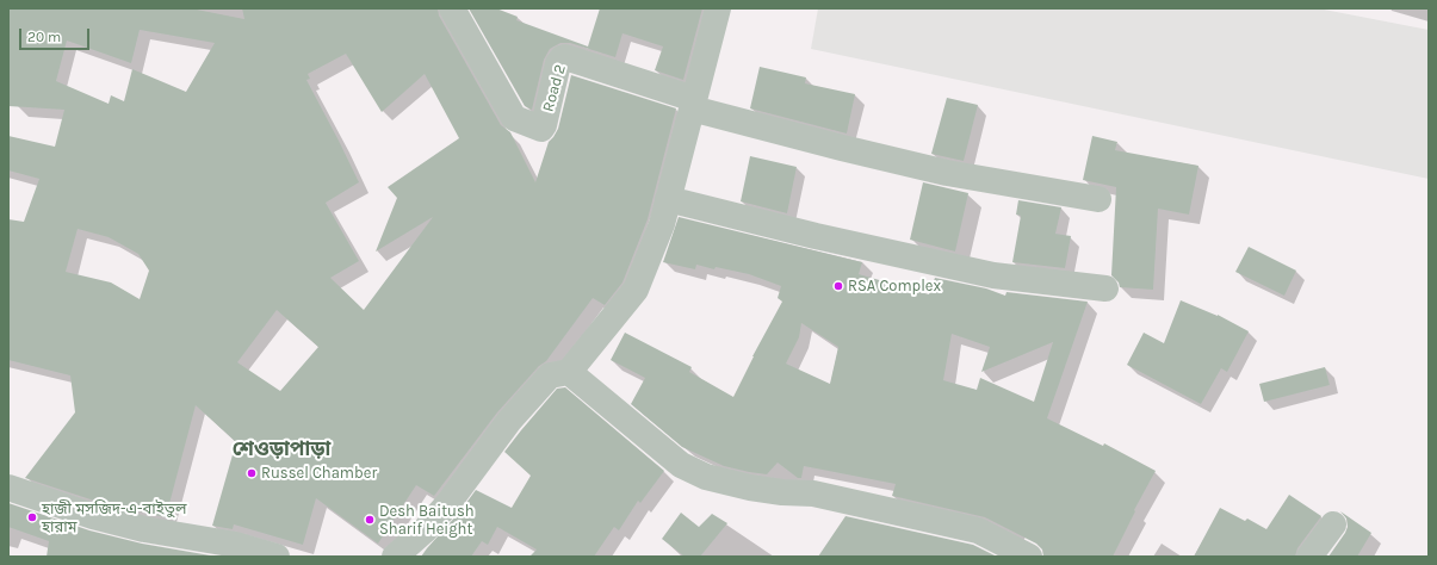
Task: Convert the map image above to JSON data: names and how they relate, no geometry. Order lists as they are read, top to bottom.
{
  "streets": {
    "street": ["Road 2"]
  },
  "districts": ["শেওড়াপাড়া"],
  "places": [
    "RSA Complex",
    "Russel Chamber",
    "হাজী মসজিদ-এ-বাইতুল হারাম",
    "Desh Baitush Sharif Height"
  ],
  "scale_bar": "20 m"
}
